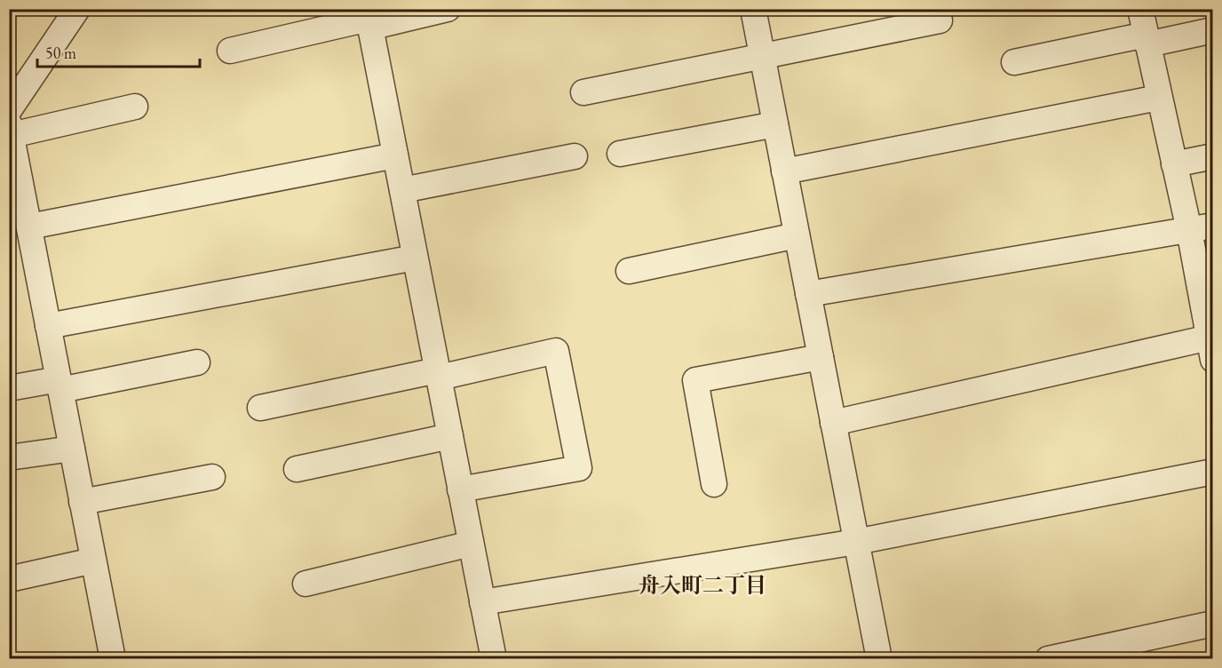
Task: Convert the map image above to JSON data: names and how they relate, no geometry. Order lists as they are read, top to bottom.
{
  "districts": ["舟入町二丁目"],
  "scale_bar": "50 m"
}
